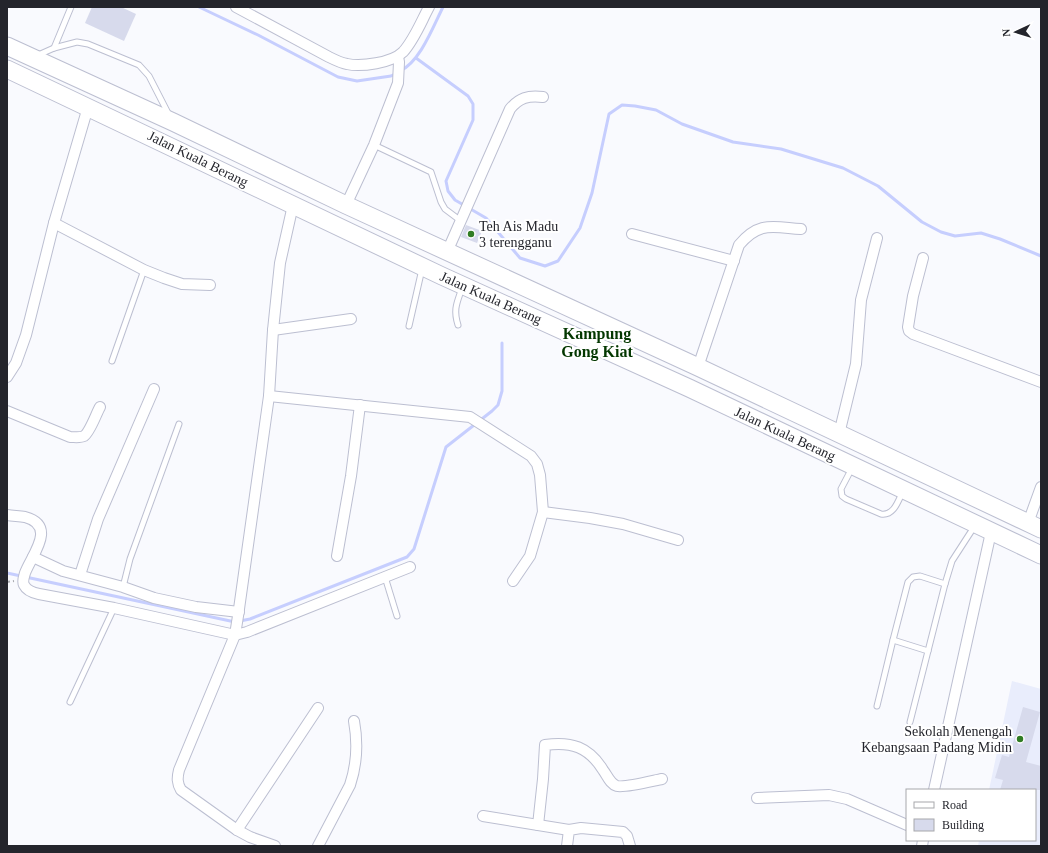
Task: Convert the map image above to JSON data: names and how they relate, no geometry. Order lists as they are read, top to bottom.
{
  "streets": {
    "highway": ["Jalan Kuala Berang"]
  },
  "districts": ["Kampung Gong Kiat"],
  "places": ["Teh Ais Madu 3 terengganu", "Sekolah Menengah Kebangsaan Padang Midin"],
  "legend": ["Road", "Building"],
  "north": "left"
}
